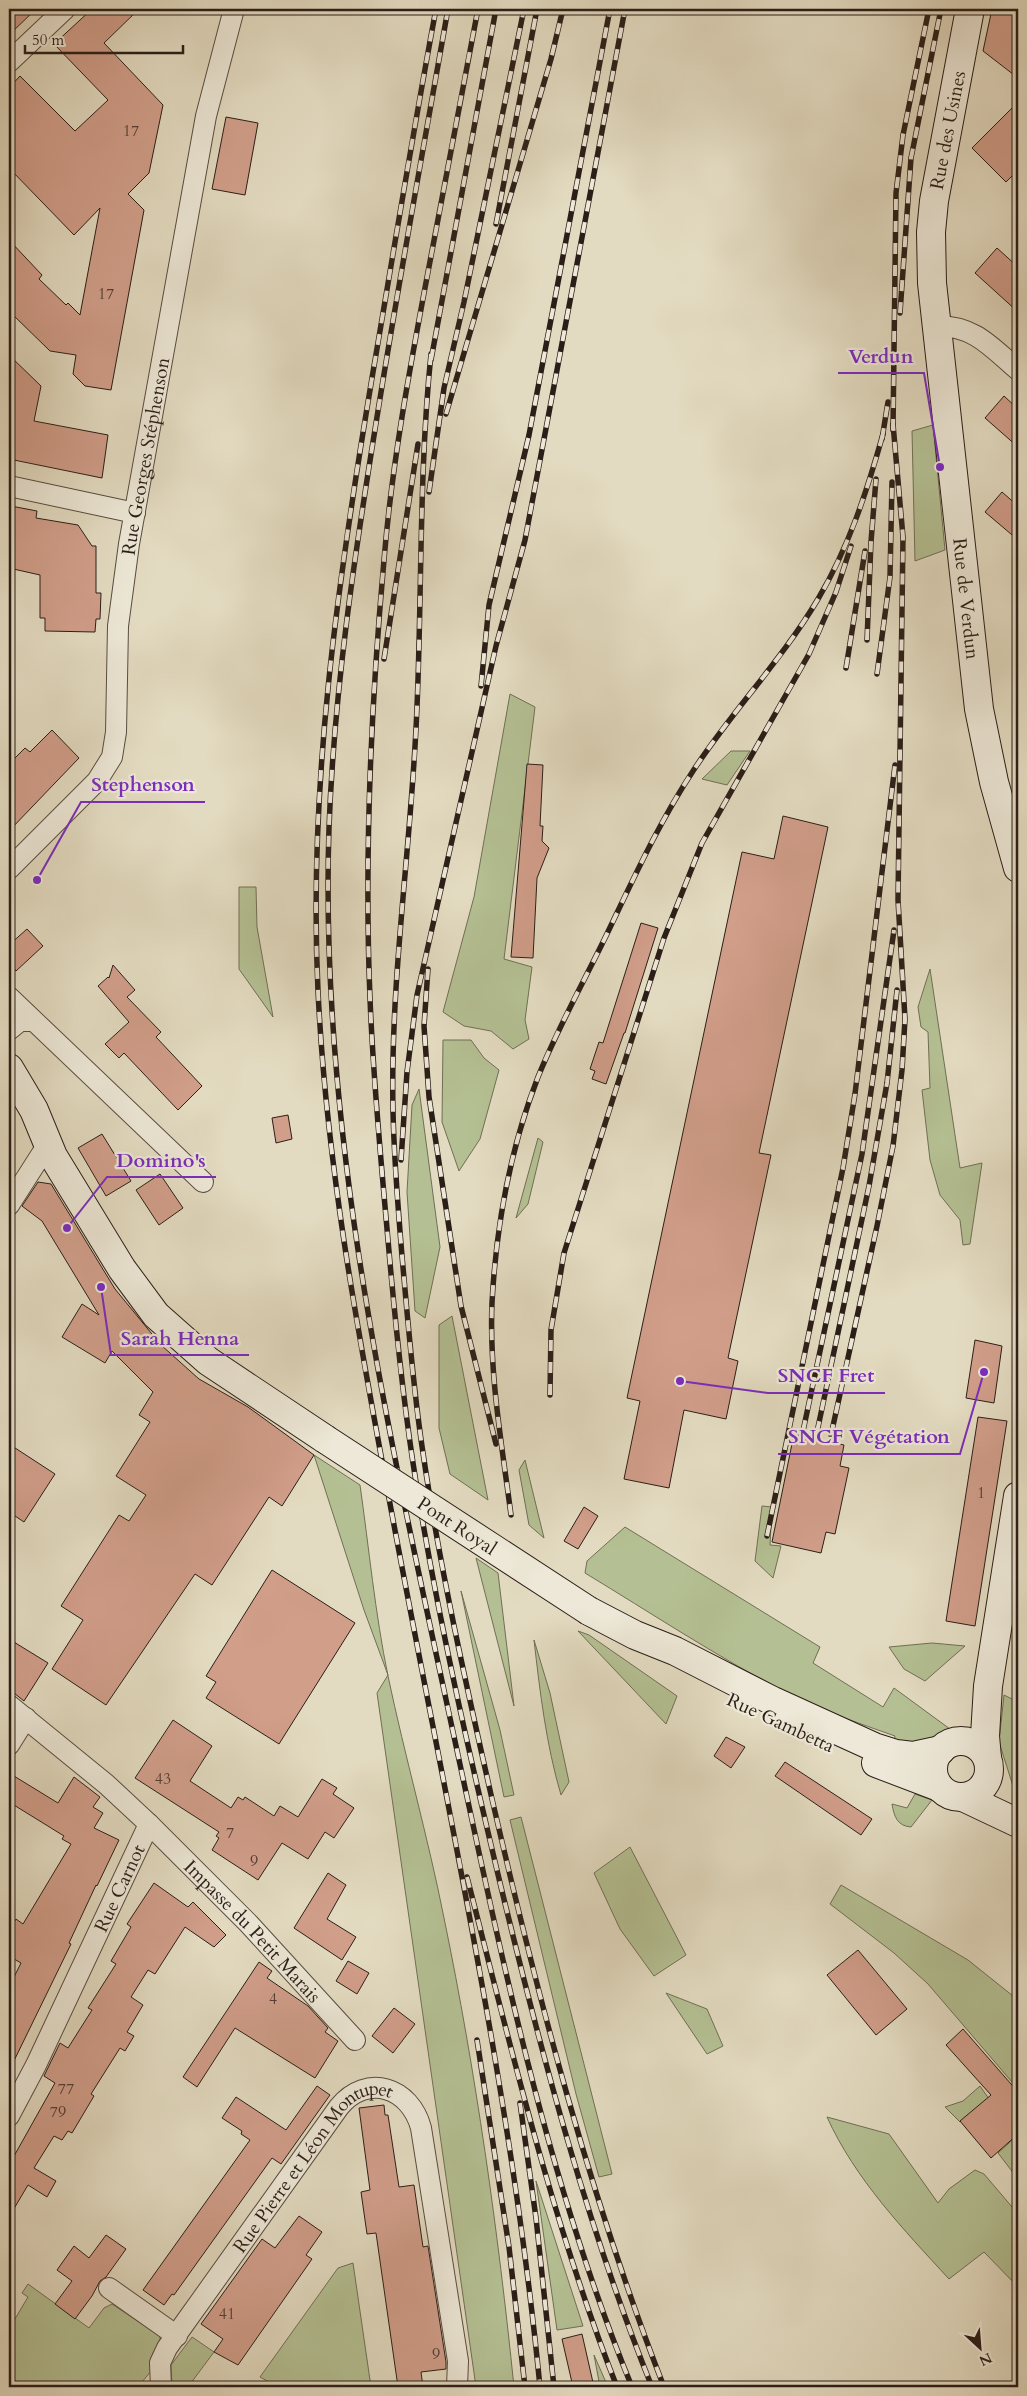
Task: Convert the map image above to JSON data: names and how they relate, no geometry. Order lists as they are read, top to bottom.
{
  "streets": {
    "main road": [
      "Rue des Usines",
      "Rue de Verdun",
      "Pont Royal",
      "Rue Gambetta"
    ],
    "street": [
      "Rue Georges Stéphenson",
      "Rue Carnot",
      "Impasse du Petit Marais",
      "Rue Pierre et Léon Montupet"
    ]
  },
  "crossings": [
    ["Rue des Usines", "Rue de Verdun"],
    ["Pont Royal", "Rue Gambetta"],
    ["Rue Carnot", "Impasse du Petit Marais"]
  ],
  "places": [
    "Verdun",
    "Stephenson",
    "Domino's",
    "Sarah Henna",
    "SNCF Végétation",
    "SNCF Fret"
  ],
  "house_numbers": [
    "17",
    "17",
    "1",
    "43",
    "7",
    "9",
    "4",
    "77",
    "79",
    "41",
    "9"
  ],
  "scale_bar": "50 m",
  "north": "bottom right"
}
